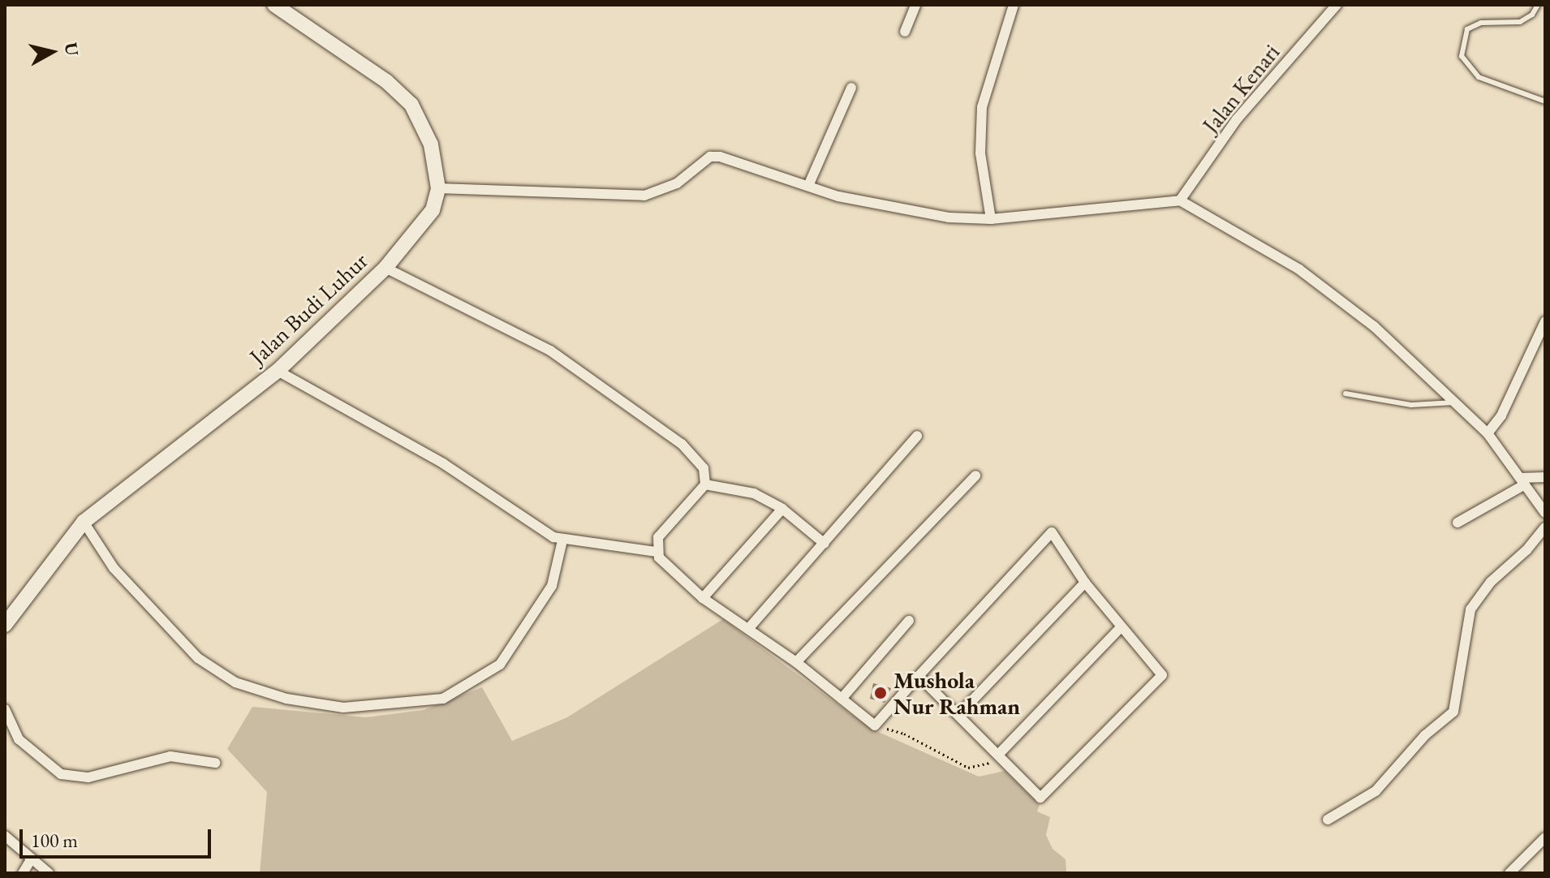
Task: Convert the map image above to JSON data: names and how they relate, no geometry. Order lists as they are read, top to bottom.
{
  "streets": {
    "main road": ["Jalan Budi Luhur"],
    "street": ["Jalan Kenari"]
  },
  "places": ["Mushola Nur Rahman"],
  "scale_bar": "100 m",
  "north": "right"
}
